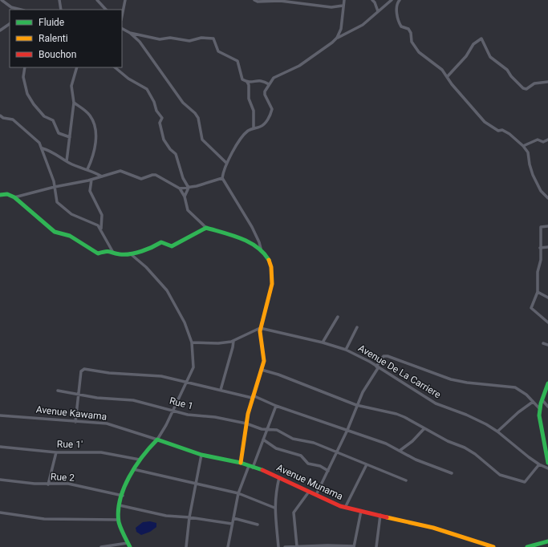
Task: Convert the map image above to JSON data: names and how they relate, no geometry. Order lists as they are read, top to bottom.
{
  "streets": {
    "street": [
      "Avenue De La Carriere",
      "Rue 1",
      "Avenue Kawama",
      "Rue 1'",
      "Rue 2",
      "Avenue Munama"
    ]
  },
  "crossings": [
    ["Avenue Kawama", "Avenue Munama"]
  ],
  "legend": ["Fluide", "Ralenti", "Bouchon"]
}
